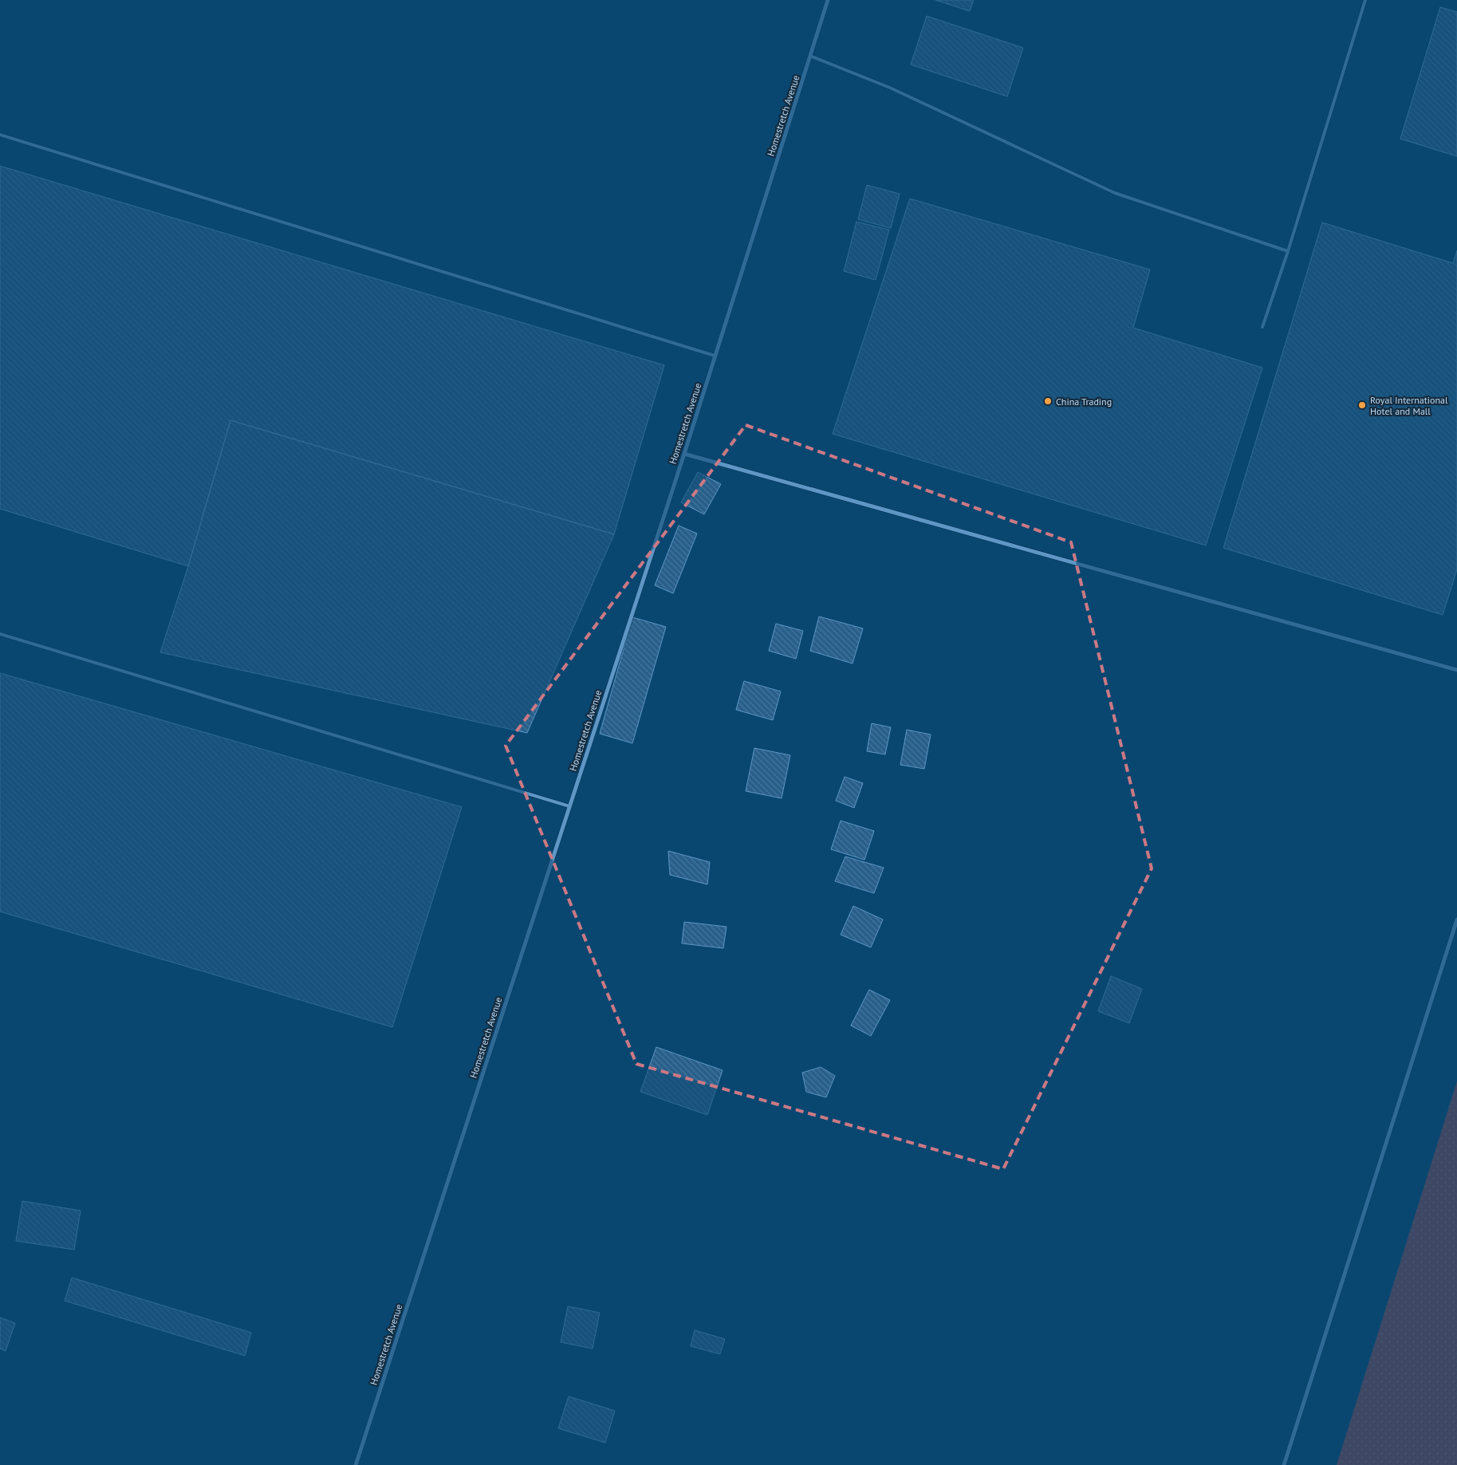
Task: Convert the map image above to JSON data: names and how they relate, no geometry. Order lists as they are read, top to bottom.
{
  "streets": {
    "street": ["Homestretch Avenue"]
  },
  "places": ["China Trading", "Royal International Hotel and Mall"]
}
